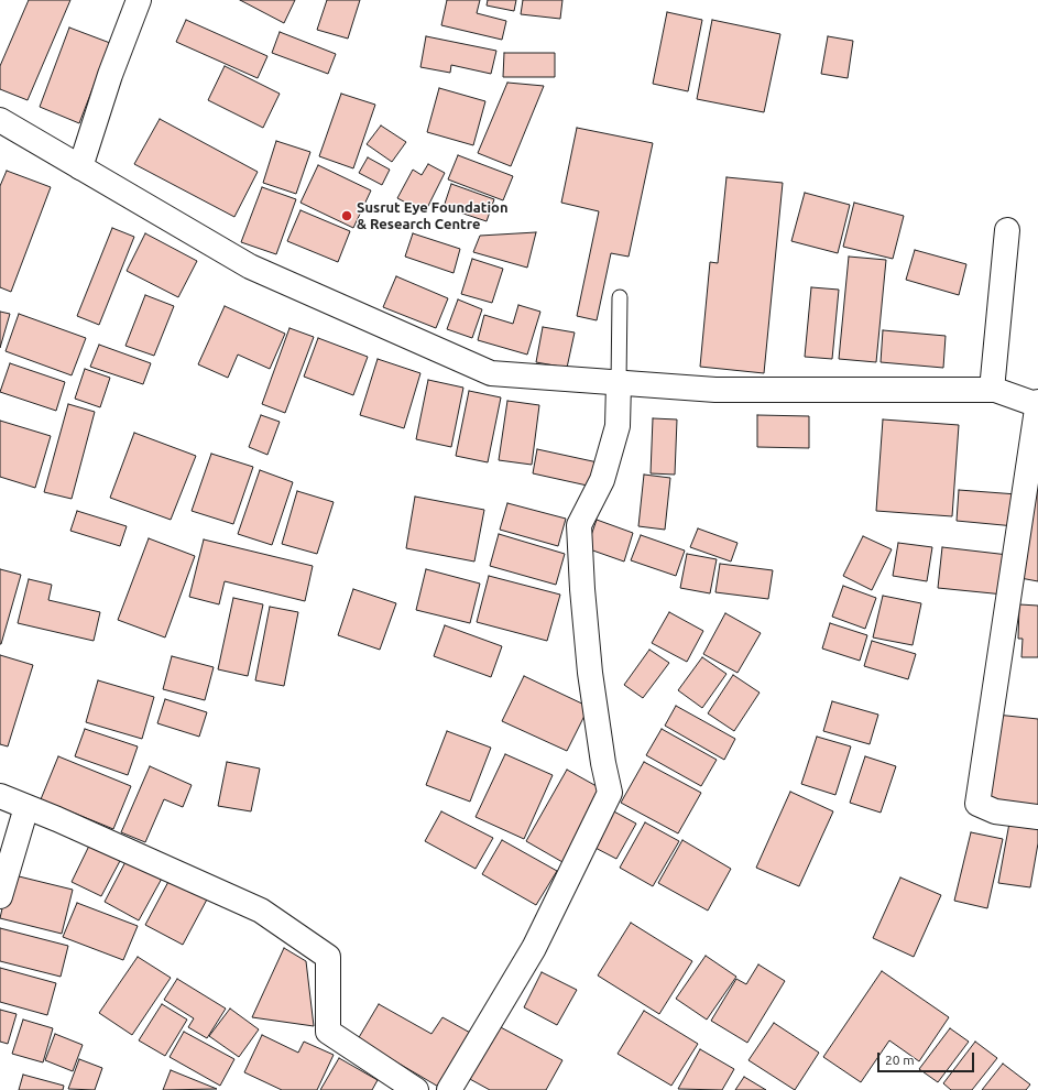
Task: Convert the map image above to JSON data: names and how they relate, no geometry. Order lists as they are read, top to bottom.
{
  "places": ["Susrut Eye Foundation & Research Centre"],
  "scale_bar": "20 m"
}
